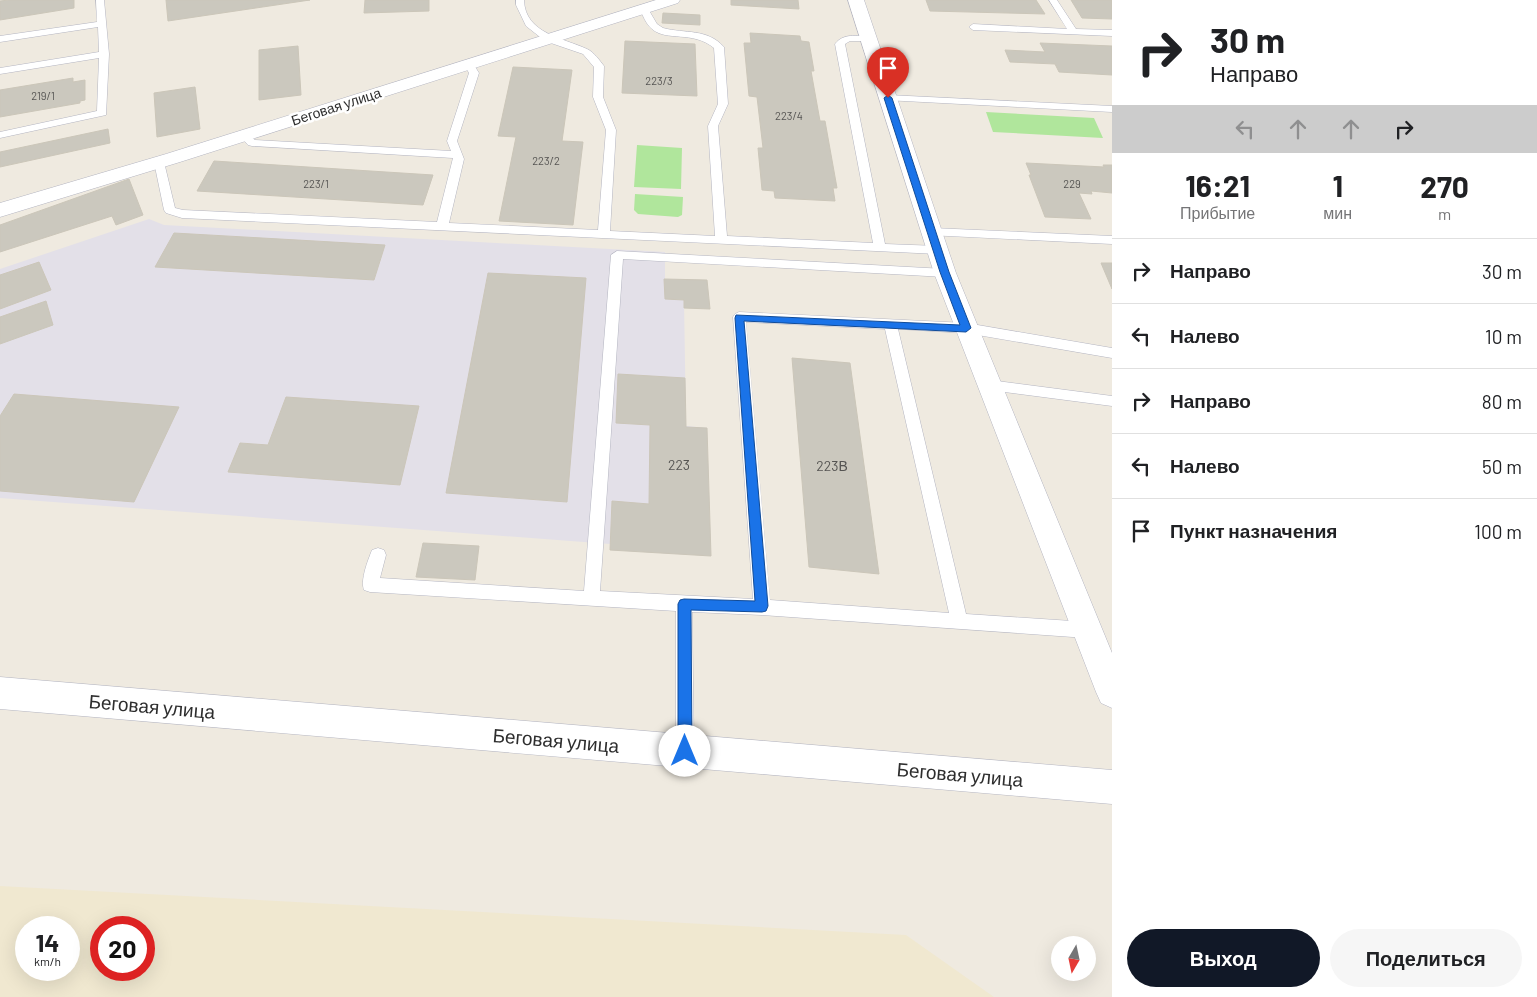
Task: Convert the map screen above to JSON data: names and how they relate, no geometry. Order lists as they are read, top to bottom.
{
  "streets": {
    "street": ["Беговая улица"]
  },
  "house_numbers": [
    "223/3",
    "219/1",
    "223/4",
    "223/2",
    "223/1",
    "229",
    "223",
    "223В"
  ],
  "north": "bottom",
  "page": {
    "turn": ["30 m", "Направо"],
    "eta": [
      "16:21",
      "Прибытие",
      "1",
      "мин",
      "270",
      "m"
    ],
    "list": [
      {
        "name": "Направо",
        "value": "30 m"
      },
      {
        "name": "Налево",
        "value": "10 m"
      },
      {
        "name": "Направо",
        "value": "80 m"
      },
      {
        "name": "Налево",
        "value": "50 m"
      },
      {
        "name": "Пункт назначения",
        "value": "100 m"
      }
    ],
    "speed": "14 km/h",
    "limit": "20",
    "buttons": ["Выход", "Поделиться"]
  }
}
